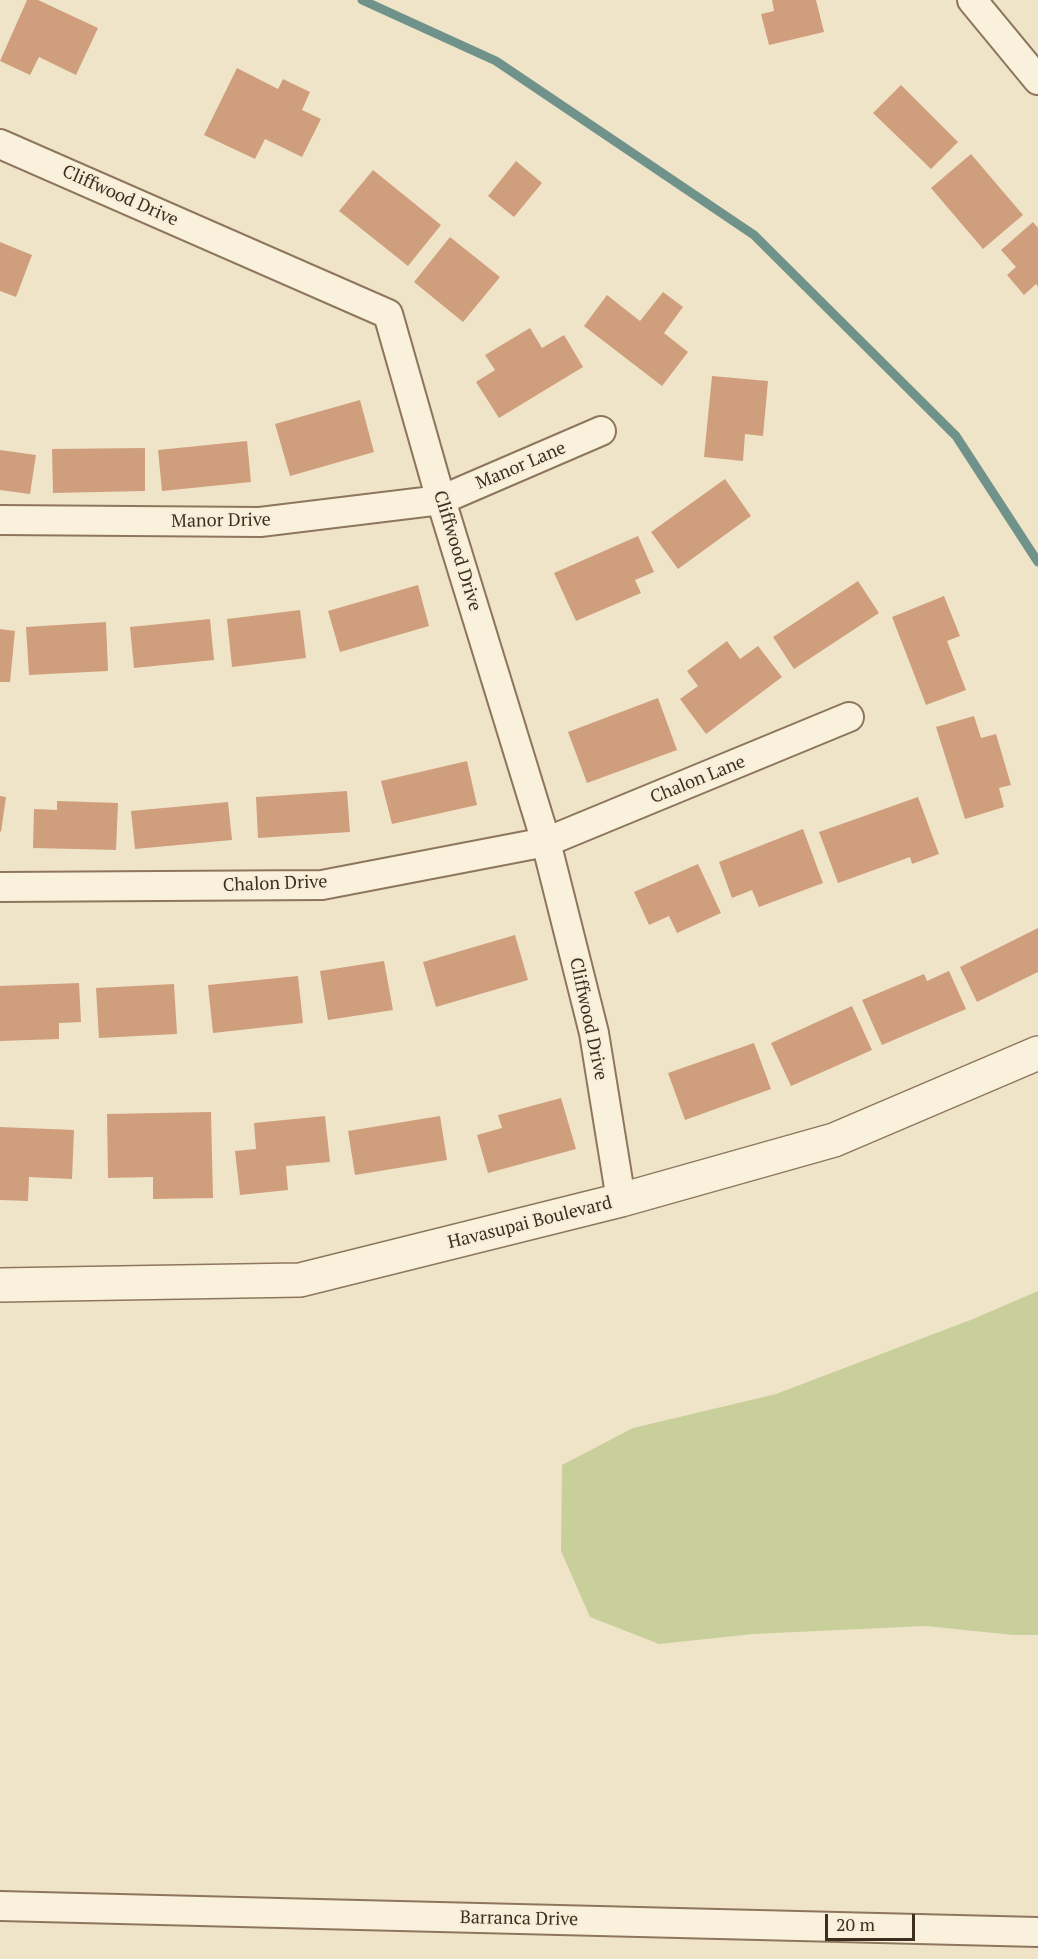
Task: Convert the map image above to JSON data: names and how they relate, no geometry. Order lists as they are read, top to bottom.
{
  "streets": {
    "street": [
      "Cliffwood Drive",
      "Manor Lane",
      "Manor Drive",
      "Chalon Lane",
      "Chalon Drive",
      "Havasupai Boulevard",
      "Barranca Drive"
    ]
  },
  "crossings": [
    ["Cliffwood Drive", "Manor Lane"],
    ["Cliffwood Drive", "Manor Drive"],
    ["Cliffwood Drive", "Chalon Lane"],
    ["Cliffwood Drive", "Chalon Drive"],
    ["Cliffwood Drive", "Havasupai Boulevard"],
    ["Manor Lane", "Manor Drive"],
    ["Chalon Lane", "Chalon Drive"]
  ],
  "scale_bar": "20 m"
}
